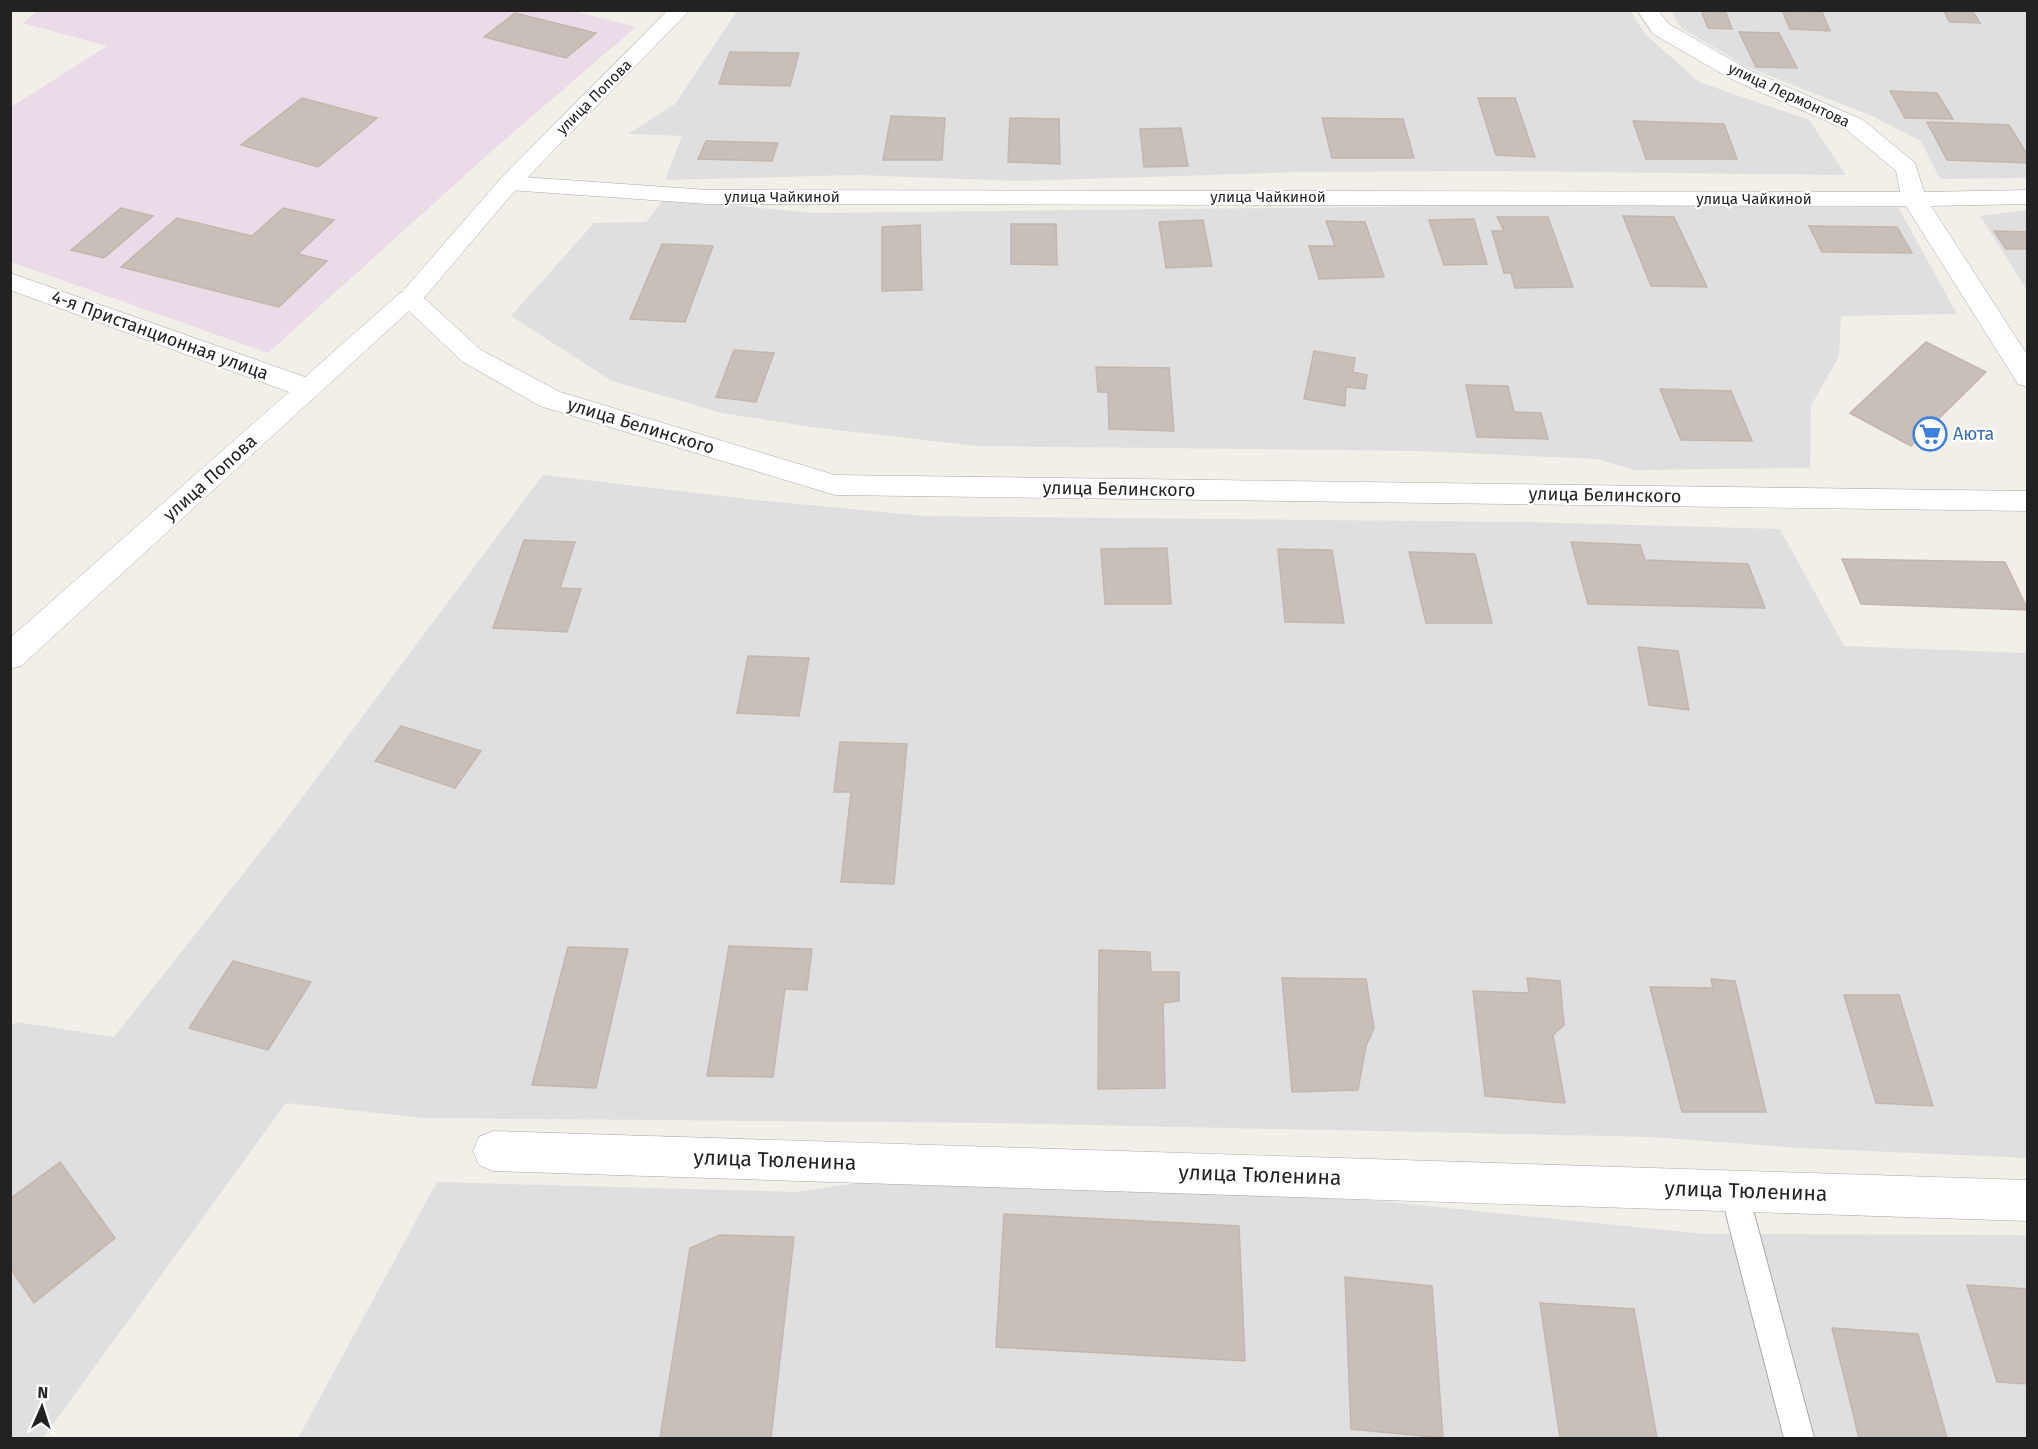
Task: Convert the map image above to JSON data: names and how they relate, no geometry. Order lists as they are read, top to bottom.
{
  "streets": {
    "street": [
      "улица Лермонтова",
      "улица Попова",
      "улица Чайкиной",
      "4-я Пристанционная улица",
      "улица Белинского",
      "улица Тюленина"
    ]
  },
  "crossings": [
    ["улица Лермонтова", "улица Чайкиной"],
    ["улица Попова", "улица Чайкиной"],
    ["улица Попова", "4-я Пристанционная улица"],
    ["улица Попова", "улица Белинского"]
  ],
  "places": {
    "supermarket": ["Аюта"]
  },
  "north": "top"
}
